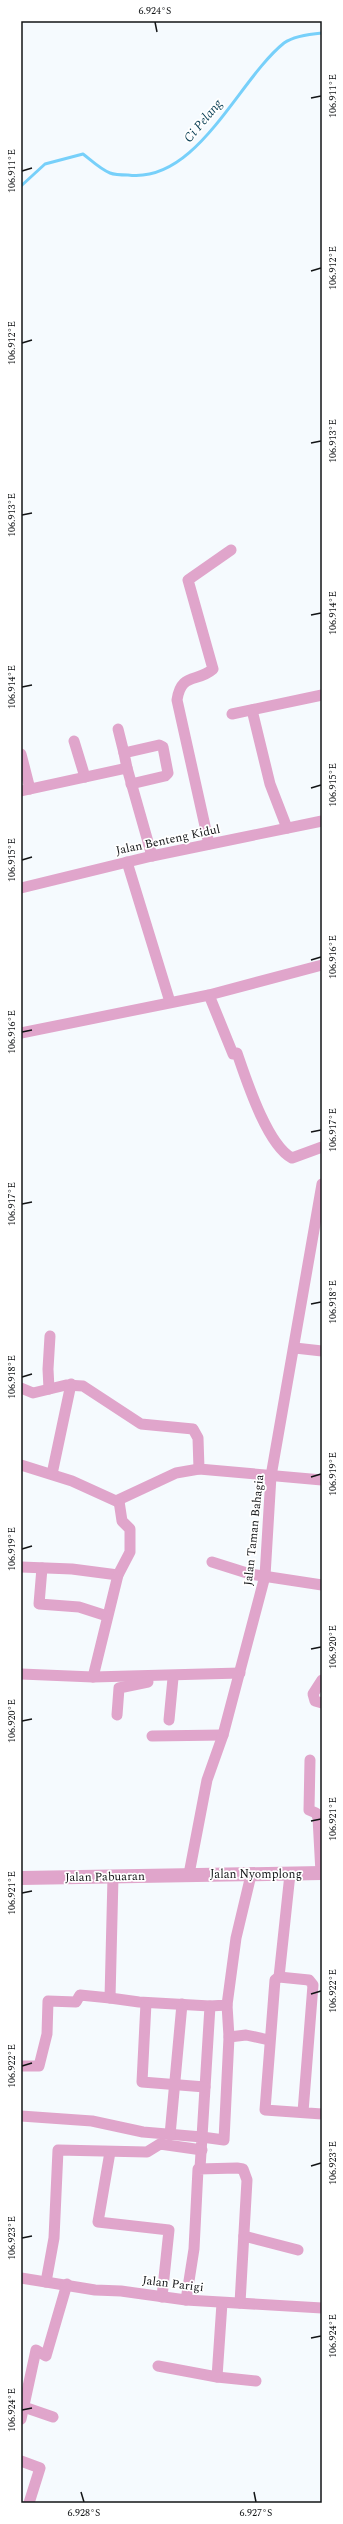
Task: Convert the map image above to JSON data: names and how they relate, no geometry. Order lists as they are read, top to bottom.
{
  "streets": {
    "street": [
      "Jalan Benteng Kidul",
      "Jalan Taman Bahagia",
      "Jalan Nyomplong",
      "Jalan Pabuaran",
      "Jalan Parigi"
    ]
  },
  "crossings": [
    ["Jalan Taman Bahagia", "Jalan Nyomplong"],
    ["Jalan Taman Bahagia", "Jalan Pabuaran"],
    ["Jalan Nyomplong", "Jalan Pabuaran"]
  ],
  "water": ["Ci Pelang"],
  "coordinates": [
    "6.924°S",
    "106.911°E",
    "106.912°E",
    "106.913°E",
    "106.914°E",
    "106.915°E",
    "106.916°E",
    "106.917°E",
    "106.918°E",
    "106.919°E",
    "106.920°E",
    "106.921°E",
    "106.922°E",
    "106.923°E",
    "106.924°E",
    "6.928°S",
    "6.927°S"
  ]
}
